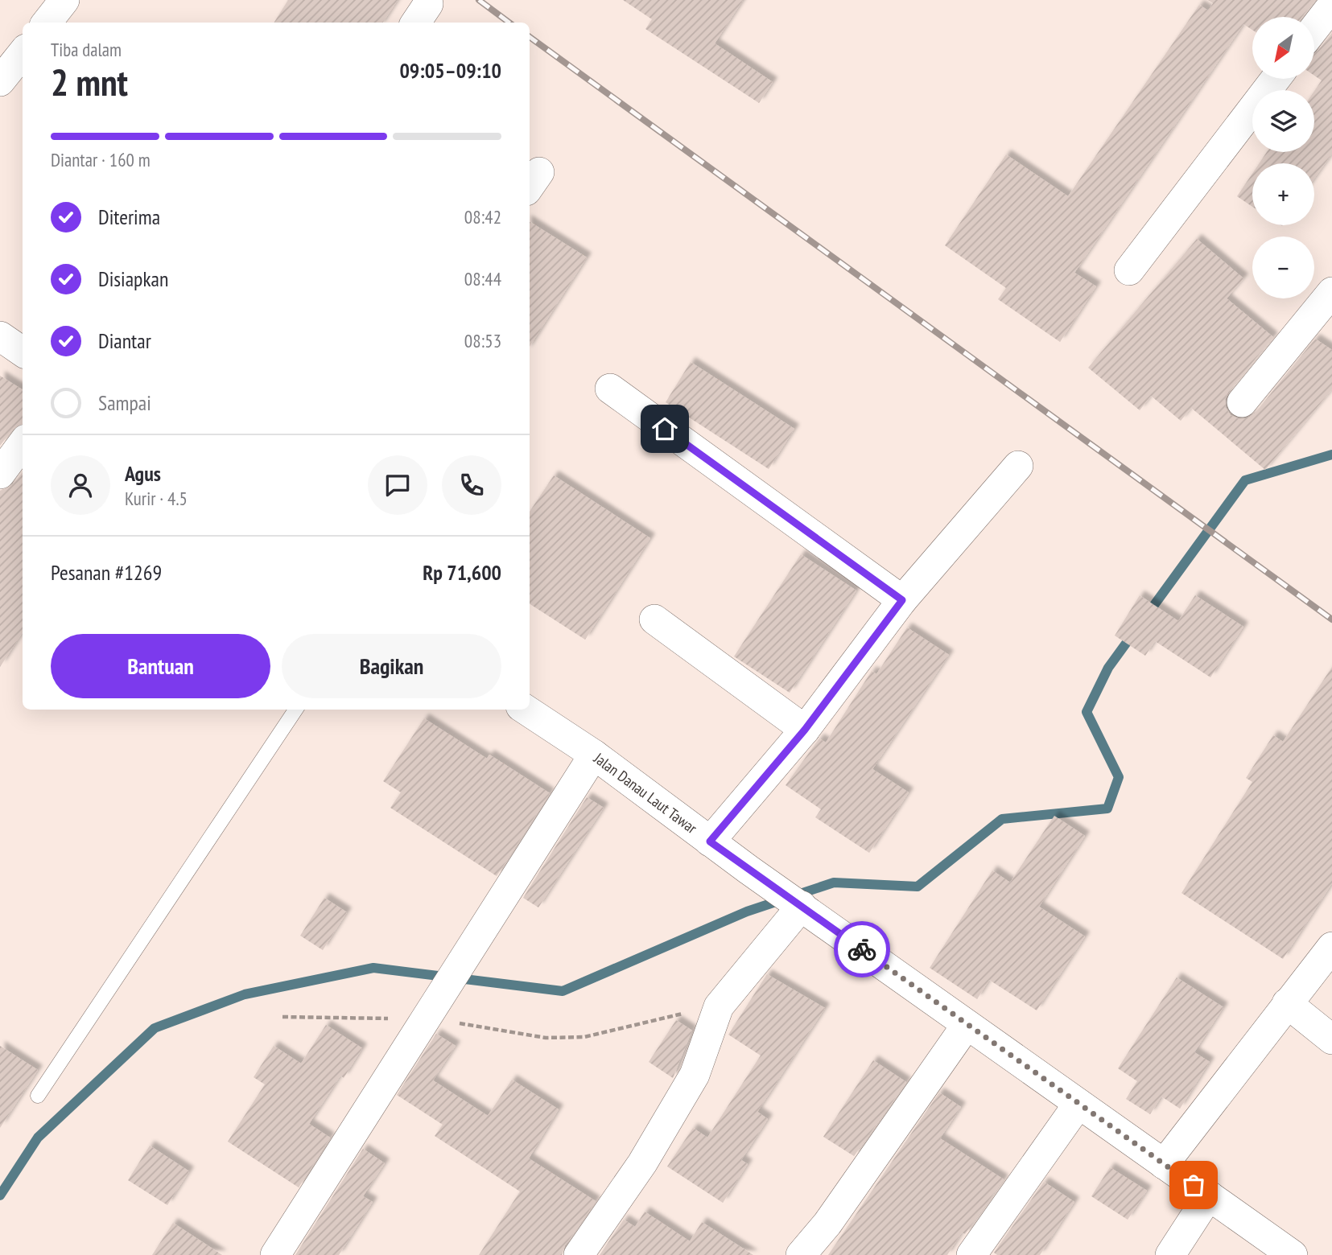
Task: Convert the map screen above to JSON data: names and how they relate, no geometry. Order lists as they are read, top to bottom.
{
  "streets": {
    "street": ["Jalan Danau Laut Tawar"]
  },
  "north": "bottom left",
  "page": {
    "map_buttons": ["+", "−"],
    "heading": ["2 mnt", "Tiba dalam", "09:05–09:10"],
    "panel": [
      "Agus",
      "Kurir · 4.5",
      "Pesanan #1269",
      "Rp 71,600"
    ],
    "bar": "Diantar · 160 m",
    "list": [
      ["Diterima", "08:42"],
      ["Disiapkan", "08:44"],
      ["Diantar", "08:53"],
      "Sampai"
    ],
    "buttons": ["Bantuan", "Bagikan"]
  }
}
